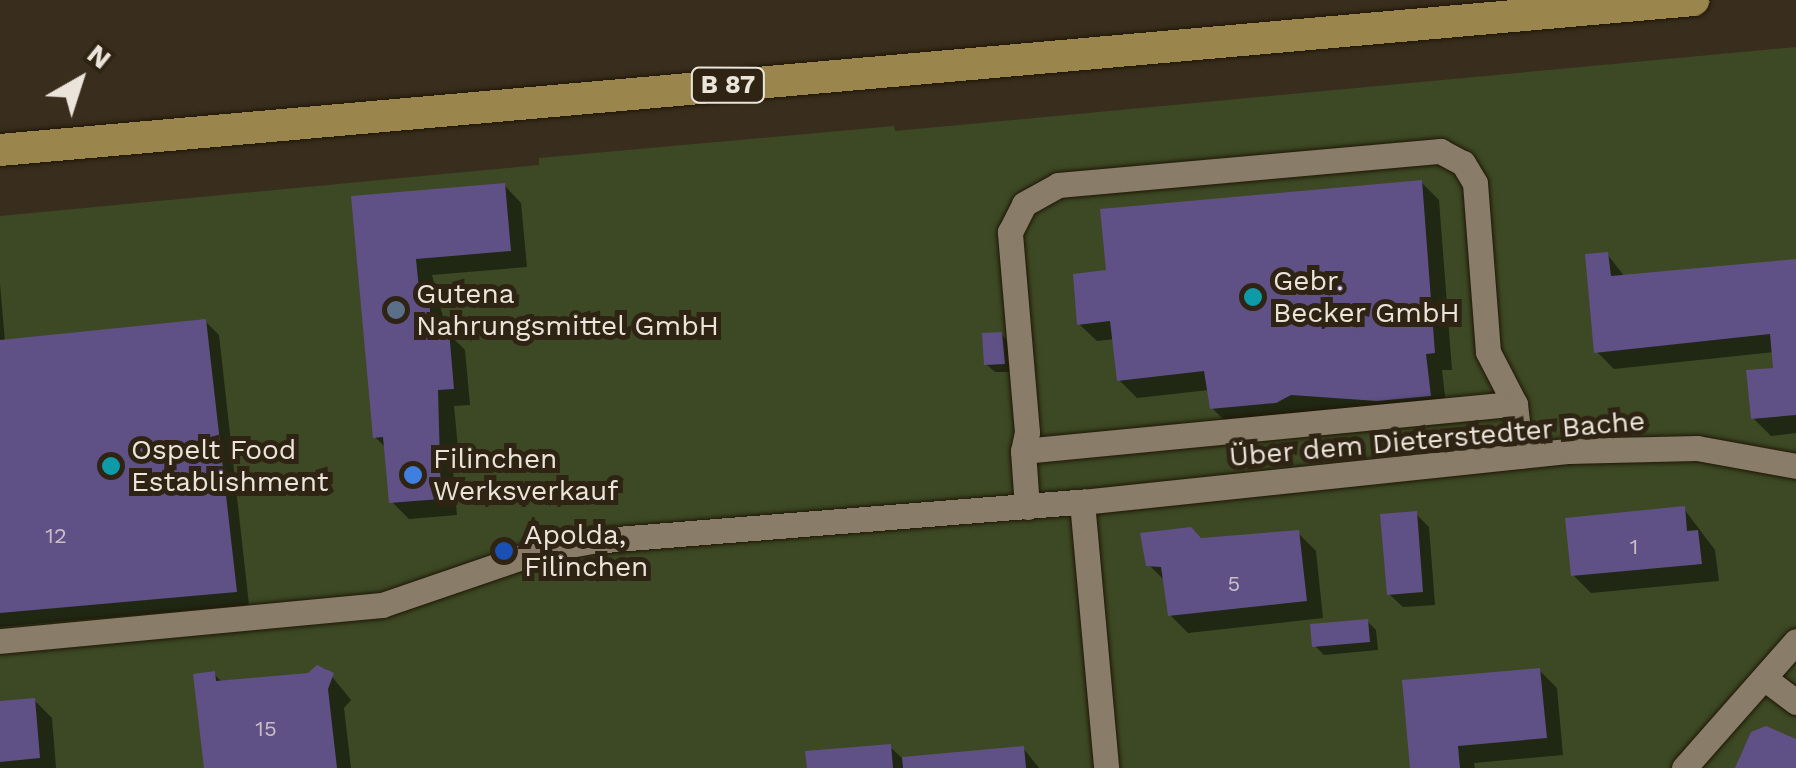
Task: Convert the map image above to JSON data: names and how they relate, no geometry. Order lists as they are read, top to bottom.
{
  "streets": {
    "main road": ["B 87"],
    "street": ["Über dem Dieterstedter Bache"]
  },
  "places": [
    "Gebr. Becker GmbH",
    "Gutena Nahrungsmittel GmbH",
    "Ospelt Food Establishment",
    "Filinchen Werksverkauf",
    "Apolda, Filinchen"
  ],
  "house_numbers": [
    "12",
    "1",
    "5",
    "15"
  ],
  "north": "top right"
}
